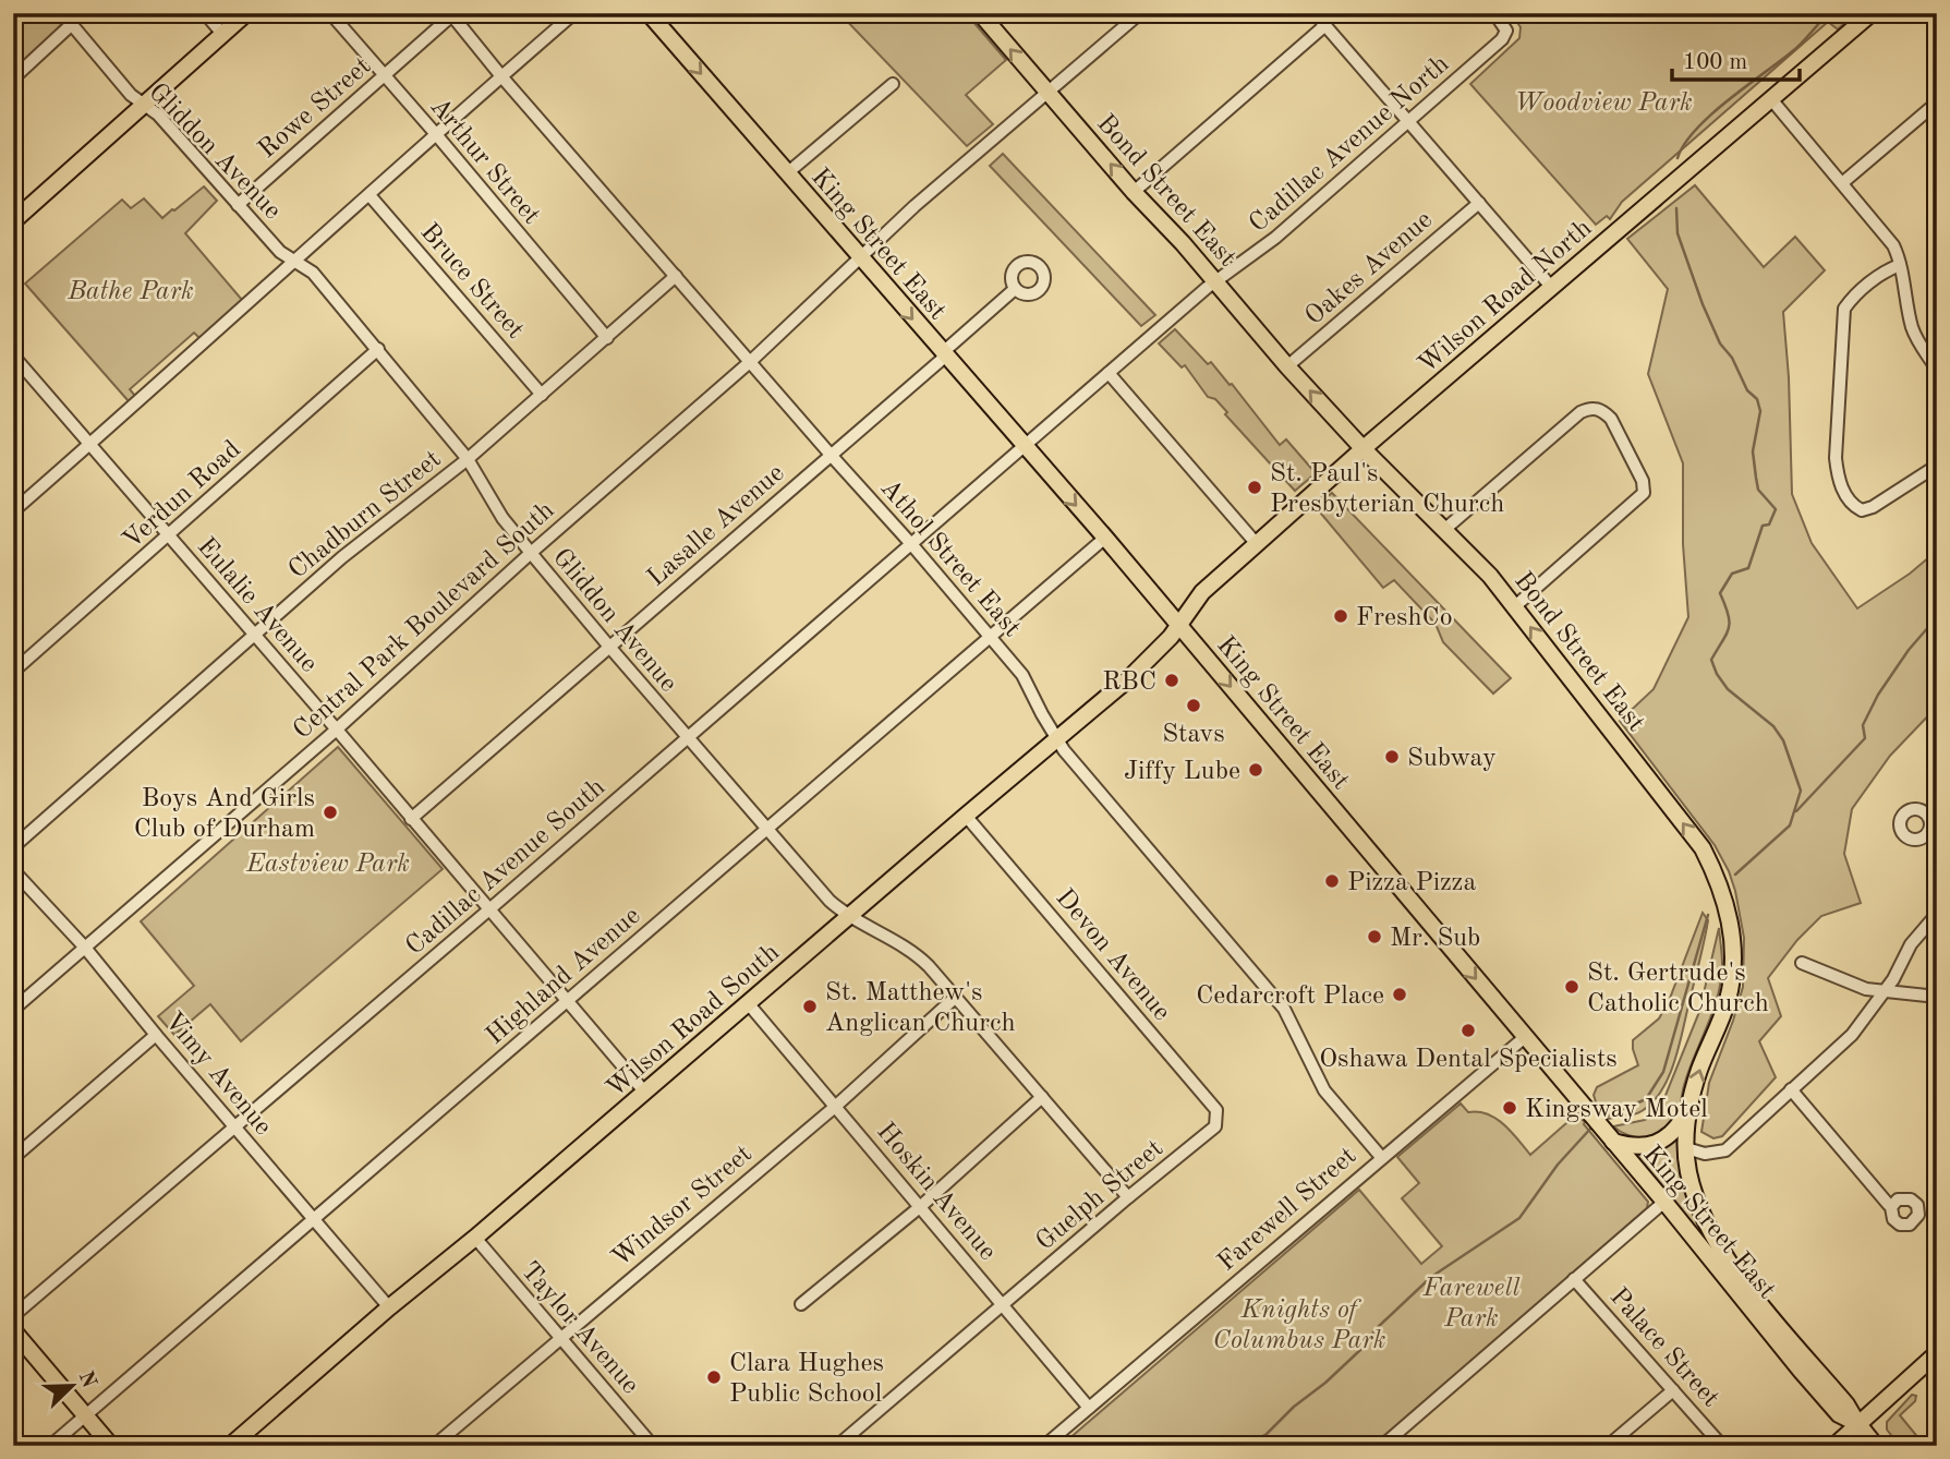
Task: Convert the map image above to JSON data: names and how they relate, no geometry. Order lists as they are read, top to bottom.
{
  "streets": {
    "main road": [
      "Bond Street East",
      "King Street East",
      "Wilson Road North",
      "Wilson Road South"
    ],
    "street": [
      "Rowe Street",
      "Cadillac Avenue North",
      "Gliddon Avenue",
      "Arthur Street",
      "Oakes Avenue",
      "Bruce Street",
      "Verdun Road",
      "Chadburn Street",
      "Lasalle Avenue",
      "Athol Street East",
      "Eulalie Avenue",
      "Central Park Boulevard South",
      "Cadillac Avenue South",
      "Devon Avenue",
      "Highland Avenue",
      "Vimy Avenue",
      "Hoskin Avenue",
      "Guelph Street",
      "Windsor Street",
      "Farewell Street",
      "Taylor Avenue",
      "Palace Street"
    ]
  },
  "crossings": [
    ["Rowe Street", "Gliddon Avenue"],
    ["Rowe Street", "Arthur Street"],
    ["Rowe Street", "Athol Street East"],
    ["Cadillac Avenue North", "Bond Street East"],
    ["Cadillac Avenue North", "King Street East"],
    ["Cadillac Avenue North", "Cadillac Avenue South"],
    ["Gliddon Avenue", "Verdun Road"],
    ["Gliddon Avenue", "Chadburn Street"],
    ["Gliddon Avenue", "Lasalle Avenue"],
    ["Gliddon Avenue", "Central Park Boulevard South"],
    ["Gliddon Avenue", "Cadillac Avenue South"],
    ["Gliddon Avenue", "Highland Avenue"],
    ["Gliddon Avenue", "Wilson Road South"],
    ["Gliddon Avenue", "Guelph Street"],
    ["Gliddon Avenue", "Windsor Street"],
    ["Arthur Street", "Chadburn Street"],
    ["Bond Street East", "King Street East"],
    ["Bond Street East", "Oakes Avenue"],
    ["Bond Street East", "Wilson Road North"],
    ["Bond Street East", "Central Park Boulevard South"],
    ["King Street East", "Wilson Road North"],
    ["King Street East", "Lasalle Avenue"],
    ["King Street East", "Central Park Boulevard South"],
    ["King Street East", "Cadillac Avenue South"],
    ["King Street East", "Highland Avenue"],
    ["King Street East", "Wilson Road South"],
    ["King Street East", "Farewell Street"],
    ["Bruce Street", "Chadburn Street"],
    ["Wilson Road North", "Wilson Road South"],
    ["Verdun Road", "Eulalie Avenue"],
    ["Chadburn Street", "Athol Street East"],
    ["Chadburn Street", "Eulalie Avenue"],
    ["Lasalle Avenue", "Athol Street East"],
    ["Lasalle Avenue", "Eulalie Avenue"],
    ["Athol Street East", "Central Park Boulevard South"],
    ["Athol Street East", "Cadillac Avenue South"],
    ["Athol Street East", "Highland Avenue"],
    ["Athol Street East", "Wilson Road South"],
    ["Athol Street East", "Farewell Street"],
    ["Eulalie Avenue", "Central Park Boulevard South"],
    ["Eulalie Avenue", "Cadillac Avenue South"],
    ["Eulalie Avenue", "Highland Avenue"],
    ["Eulalie Avenue", "Wilson Road South"],
    ["Central Park Boulevard South", "Vimy Avenue"],
    ["Cadillac Avenue South", "Vimy Avenue"],
    ["Devon Avenue", "Wilson Road South"],
    ["Devon Avenue", "Guelph Street"],
    ["Highland Avenue", "Vimy Avenue"],
    ["Wilson Road South", "Vimy Avenue"],
    ["Wilson Road South", "Hoskin Avenue"],
    ["Wilson Road South", "Taylor Avenue"],
    ["Hoskin Avenue", "Guelph Street"],
    ["Hoskin Avenue", "Windsor Street"],
    ["Hoskin Avenue", "Farewell Street"],
    ["Windsor Street", "Taylor Avenue"]
  ],
  "one_way": ["Bond Street East", "King Street East"],
  "parks": [
    "Woodview Park",
    "Bathe Park",
    "Eastview Park",
    "Farewell Park",
    "Knights of Columbus Park"
  ],
  "places": [
    "St. Paul's Presbyterian Church",
    "FreshCo",
    "RBC",
    "Stavs",
    "Subway",
    "Jiffy Lube",
    "Boys And Girls Club of Durham",
    "Pizza Pizza",
    "Mr. Sub",
    "St. Gertrude's Catholic Church",
    "Cedarcroft Place",
    "St. Matthew's Anglican Church",
    "Oshawa Dental Specialists",
    "Kingsway Motel",
    "Clara Hughes Public School"
  ],
  "scale_bar": "100 m",
  "north": "top right"
}
